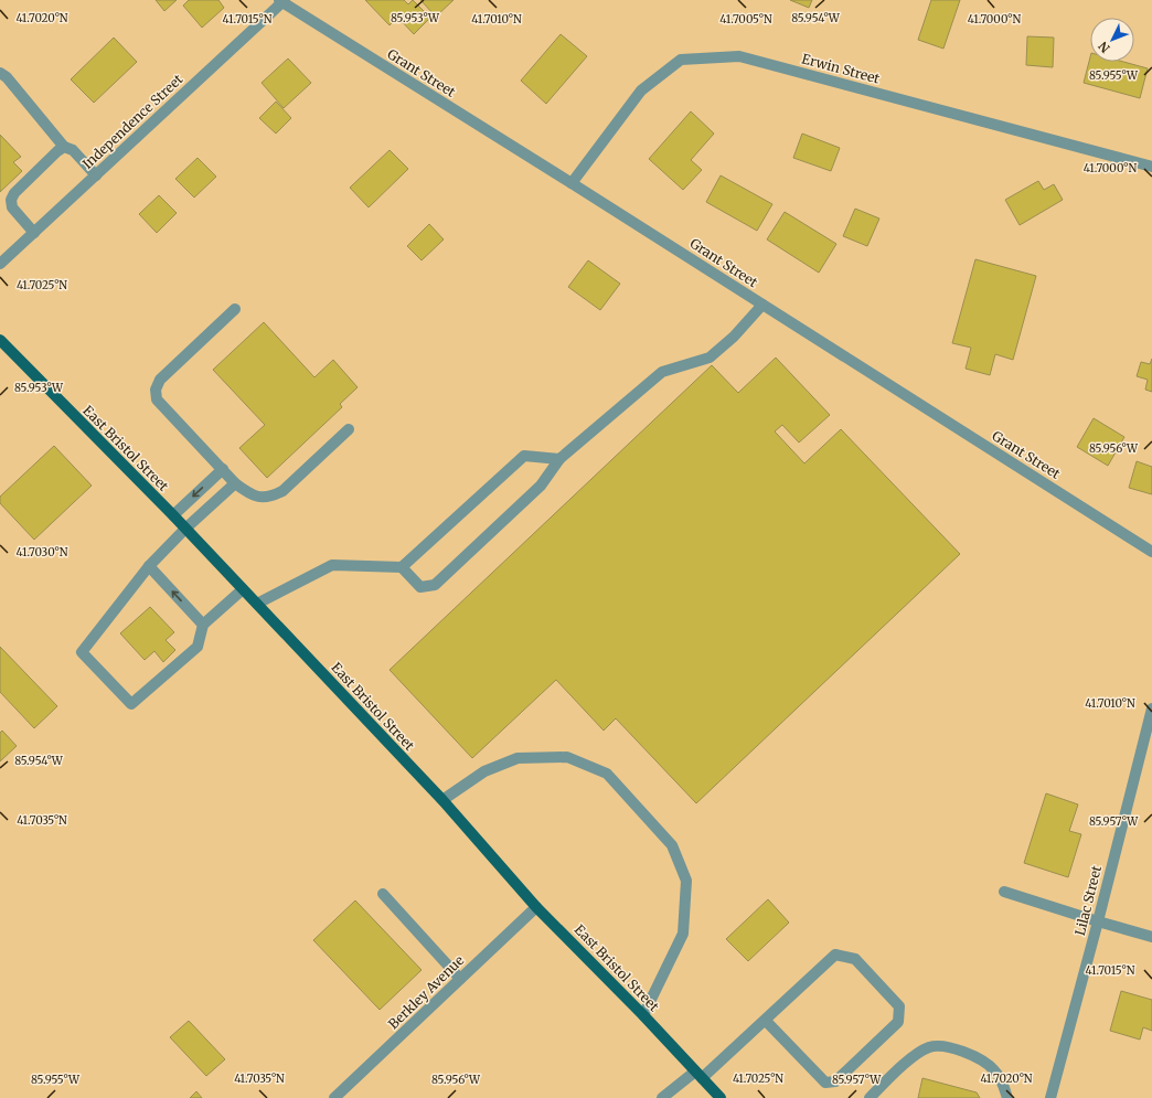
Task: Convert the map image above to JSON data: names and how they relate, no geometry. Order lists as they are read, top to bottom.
{
  "streets": {
    "main road": ["East Bristol Street"],
    "street": [
      "Erwin Street",
      "Grant Street",
      "Independence Street",
      "Lilac Street",
      "Berkley Avenue"
    ]
  },
  "crossings": [
    ["Erwin Street", "Grant Street"],
    ["Grant Street", "Independence Street"],
    ["East Bristol Street", "Berkley Avenue"]
  ],
  "north": "bottom left",
  "coordinates": [
    "41.7020°N",
    "85.953°W",
    "85.954°W",
    "41.7015°N",
    "41.7010°N",
    "41.7005°N",
    "41.7000°N",
    "85.955°W",
    "41.7025°N",
    "85.956°W",
    "41.7030°N",
    "41.7035°N",
    "85.957°W"
  ]
}
